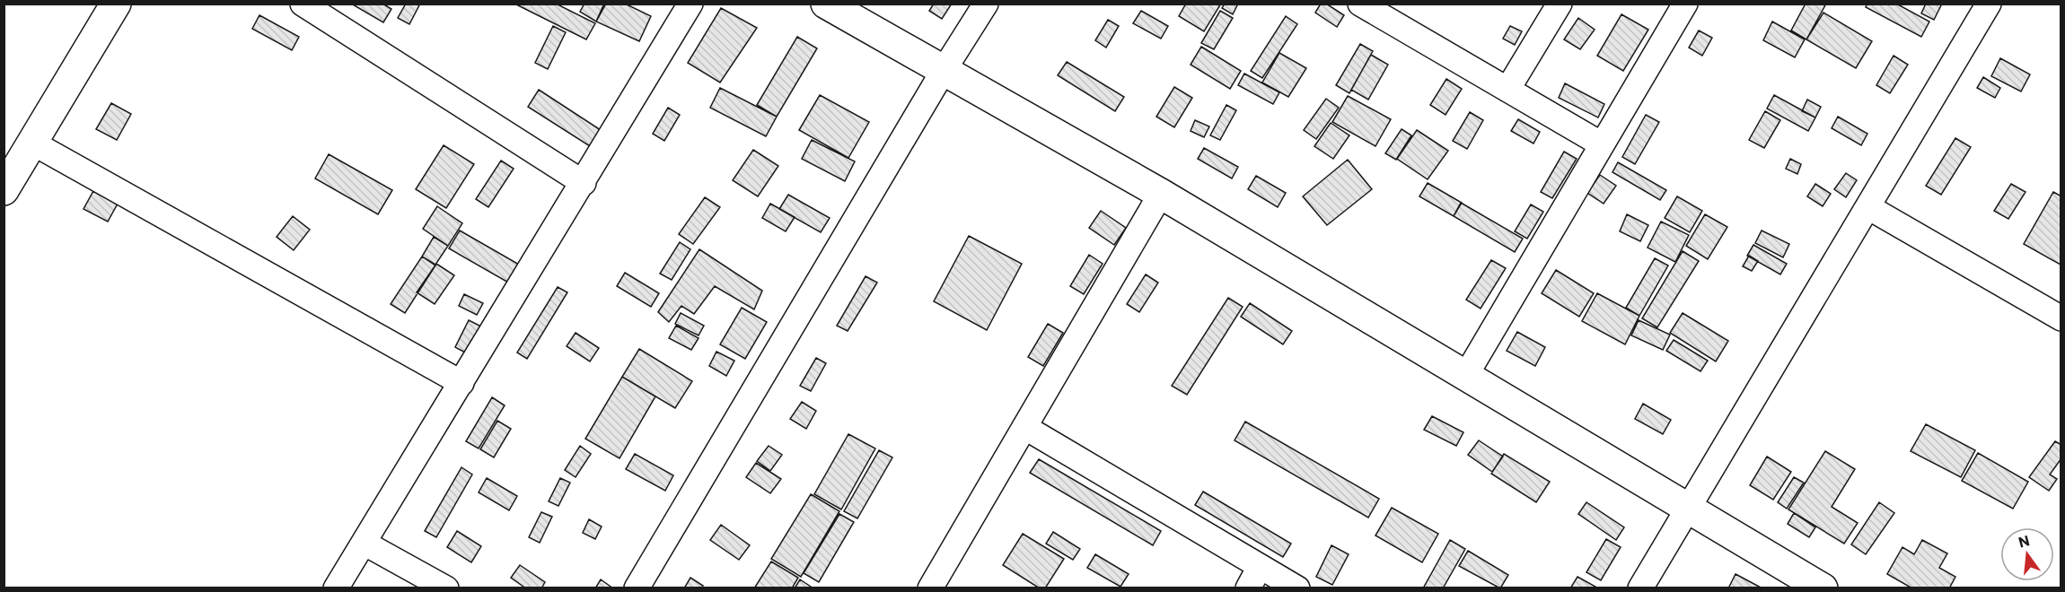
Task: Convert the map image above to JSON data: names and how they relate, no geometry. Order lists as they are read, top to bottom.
{
  "north": "top"
}
